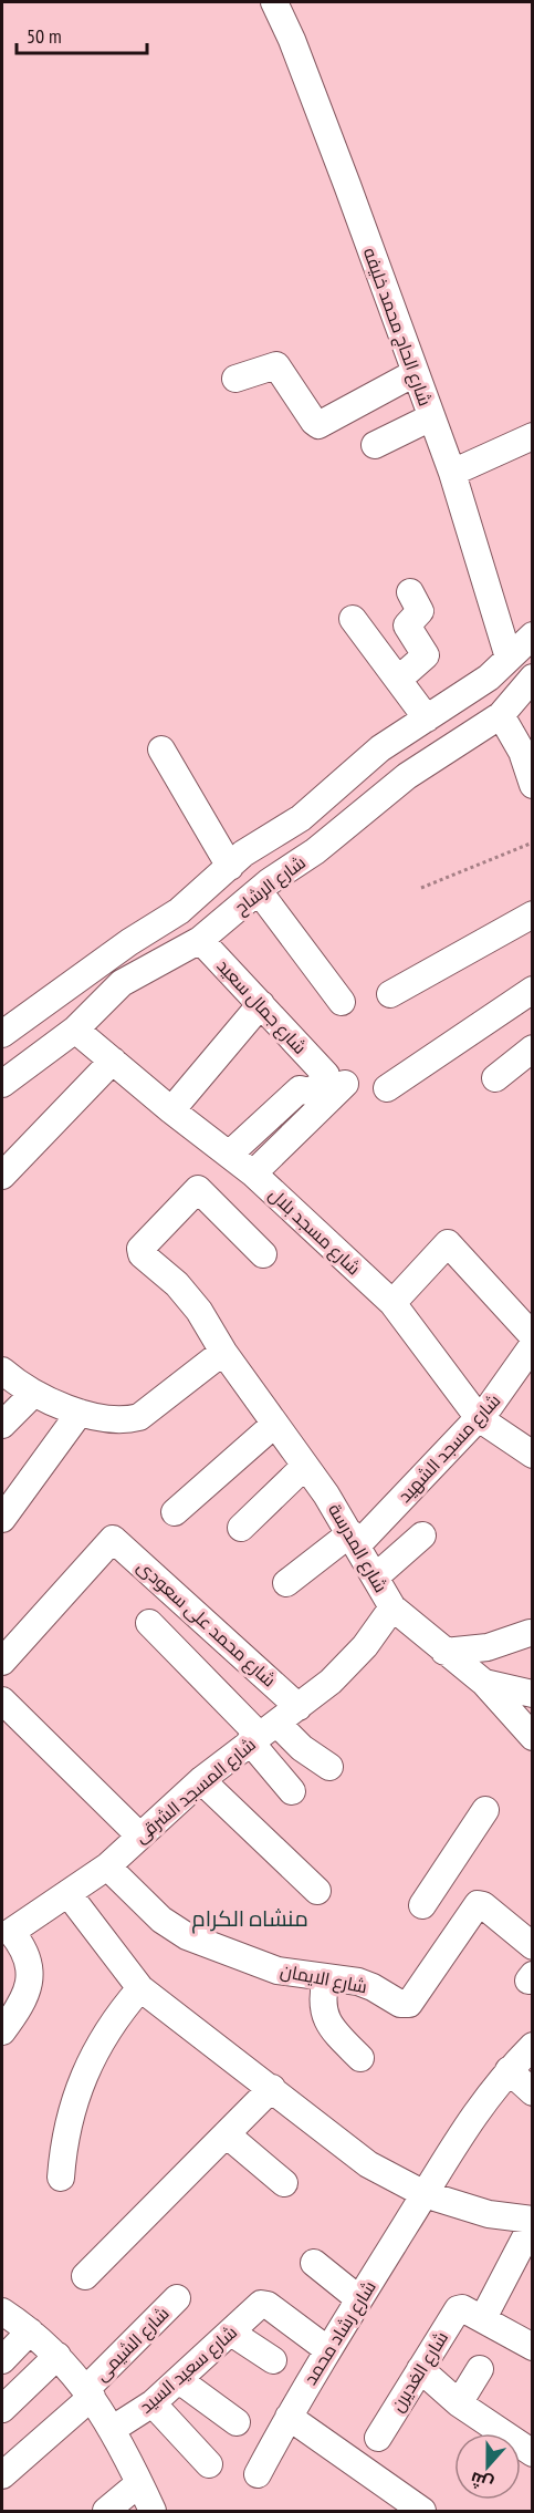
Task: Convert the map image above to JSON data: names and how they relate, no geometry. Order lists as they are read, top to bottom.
{
  "streets": {
    "street": [
      "شارع الحاج محمد خليفه",
      "شارع الرشاح",
      "شارع جمال سعيد",
      "شارع مسجد بلال",
      "شارع مسجد الشهيد",
      "شارع المدرسة",
      "شارع محمد على سعودى",
      "شارع المسجد الشرقى",
      "شارع الايمان",
      "شارع رشاد محمد",
      "شارع الشيمى",
      "شارع سعيد السيد",
      "شارع الغديرن"
    ]
  },
  "crossings": [
    ["شارع الحاج محمد خليفه", "شارع الرشاح"],
    ["شارع الرشاح", "شارع جمال سعيد"],
    ["شارع الرشاح", "شارع مسجد بلال"],
    ["شارع مسجد بلال", "شارع مسجد الشهيد"],
    ["شارع مسجد الشهيد", "شارع المدرسة"],
    ["شارع المدرسة", "شارع المسجد الشرقى"],
    ["شارع محمد على سعودى", "شارع المسجد الشرقى"],
    ["شارع المسجد الشرقى", "شارع الايمان"],
    ["شارع رشاد محمد", "شارع سعيد السيد"]
  ],
  "districts": ["منشاه الكرام"],
  "scale_bar": "50 m",
  "north": "bottom"
}
